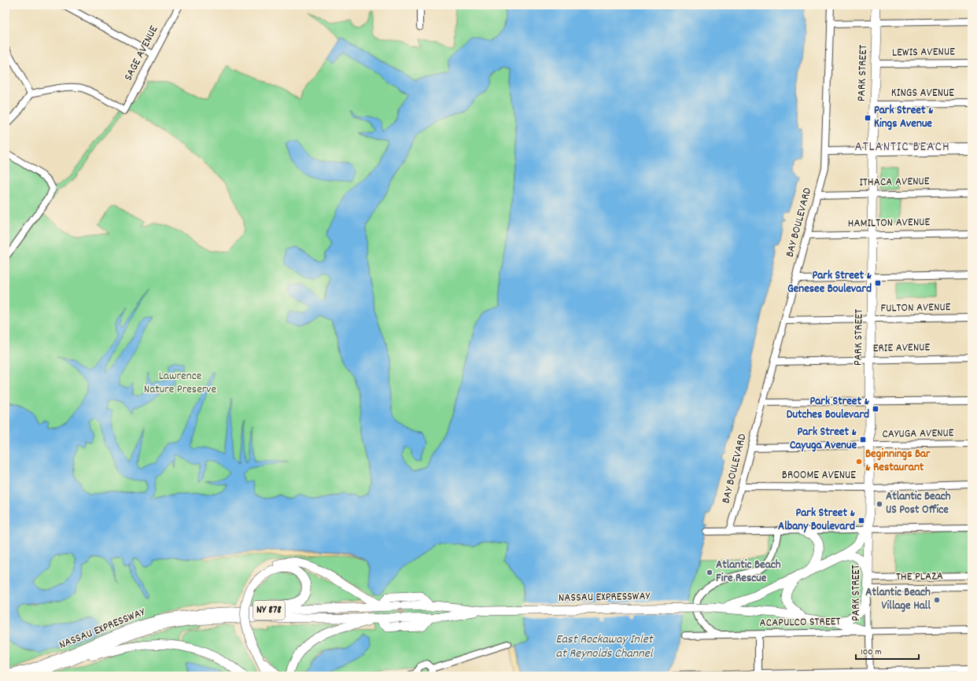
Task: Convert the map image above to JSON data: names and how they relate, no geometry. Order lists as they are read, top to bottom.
{
  "streets": {
    "highway": ["PARK STREET", "NASSAU EXPRESSWAY", "NY 878"],
    "street": [
      "LEWIS AVENUE",
      "SAGE AVENUE",
      "KINGS AVENUE",
      "ITHACA AVENUE",
      "BAY BOULEVARD",
      "HAMILTON AVENUE",
      "FULTON AVENUE",
      "ERIE AVENUE",
      "CAYUGA AVENUE",
      "BROOME AVENUE",
      "THE PLAZA",
      "ACAPULCO STREET"
    ]
  },
  "crossings": [
    ["LEWIS AVENUE", "PARK STREET"],
    ["PARK STREET", "KINGS AVENUE"],
    ["PARK STREET", "ITHACA AVENUE"],
    ["PARK STREET", "HAMILTON AVENUE"],
    ["PARK STREET", "FULTON AVENUE"],
    ["PARK STREET", "ERIE AVENUE"],
    ["PARK STREET", "CAYUGA AVENUE"],
    ["PARK STREET", "BROOME AVENUE"],
    ["PARK STREET", "THE PLAZA"],
    ["PARK STREET", "NASSAU EXPRESSWAY"],
    ["PARK STREET", "ACAPULCO STREET"],
    ["ITHACA AVENUE", "BAY BOULEVARD"],
    ["BAY BOULEVARD", "HAMILTON AVENUE"],
    ["BAY BOULEVARD", "FULTON AVENUE"],
    ["BAY BOULEVARD", "ERIE AVENUE"],
    ["BAY BOULEVARD", "CAYUGA AVENUE"],
    ["BAY BOULEVARD", "BROOME AVENUE"],
    ["THE PLAZA", "NASSAU EXPRESSWAY"]
  ],
  "districts": ["ATLANTIC BEACH"],
  "water": ["East Rockaway Inlet at Reynolds Channel"],
  "parks": ["Lawrence Nature Preserve"],
  "places": {
    "transit": [
      "Park Street & Kings Avenue",
      "Park Street & Genesee Boulevard",
      "Park Street & Dutches Boulevard",
      "Park Street & Cayuga Avenue",
      "Park Street & Albany Boulevard"
    ],
    "other": [
      "Beginnings Bar & Restaurant",
      "Atlantic Beach US Post Office",
      "Atlantic Beach Fire Rescue",
      "Atlantic Beach Village Hall"
    ]
  },
  "scale_bar": "100 m"
}
